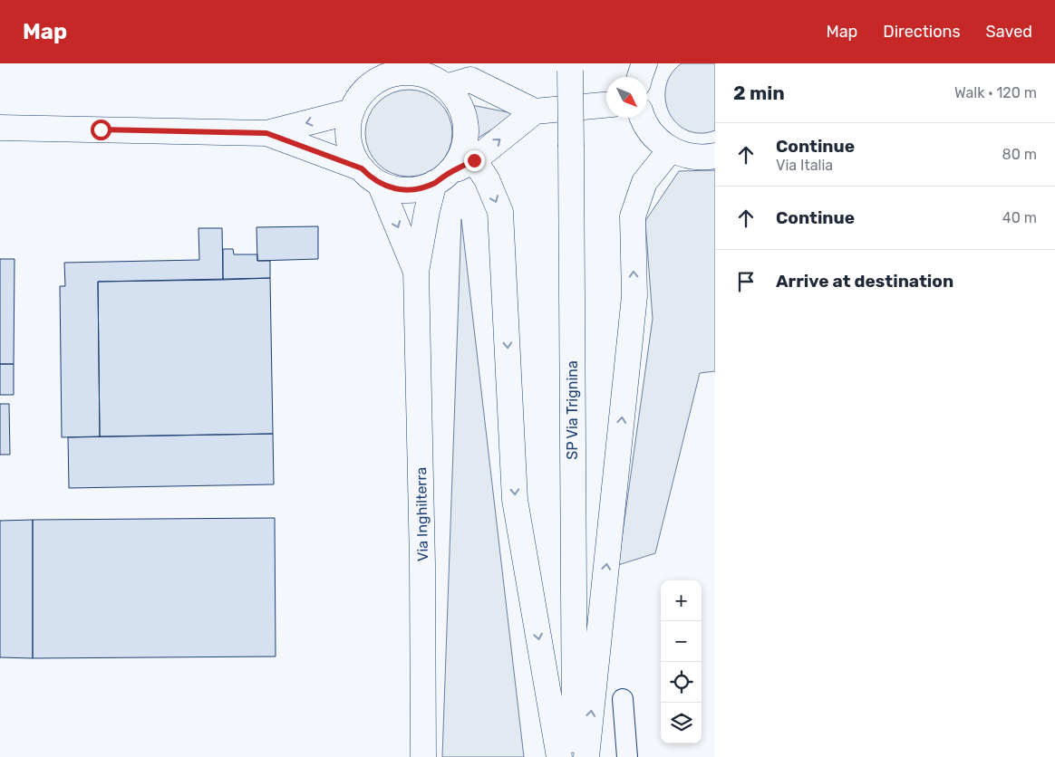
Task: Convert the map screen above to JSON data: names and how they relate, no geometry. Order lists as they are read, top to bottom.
{
  "streets": {
    "street": ["SP Via Trignina", "Via Inghilterra"]
  },
  "north": "bottom right",
  "page": {
    "header": "Map",
    "nav": ["Map", "Directions", "Saved"],
    "heading": ["2 min", "Walk · 120 m"],
    "list": [
      ["Continue", "Via Italia", "80 m"],
      ["Continue", "40 m"],
      "Arrive at destination"
    ],
    "map_buttons": ["+", "−"]
  }
}
